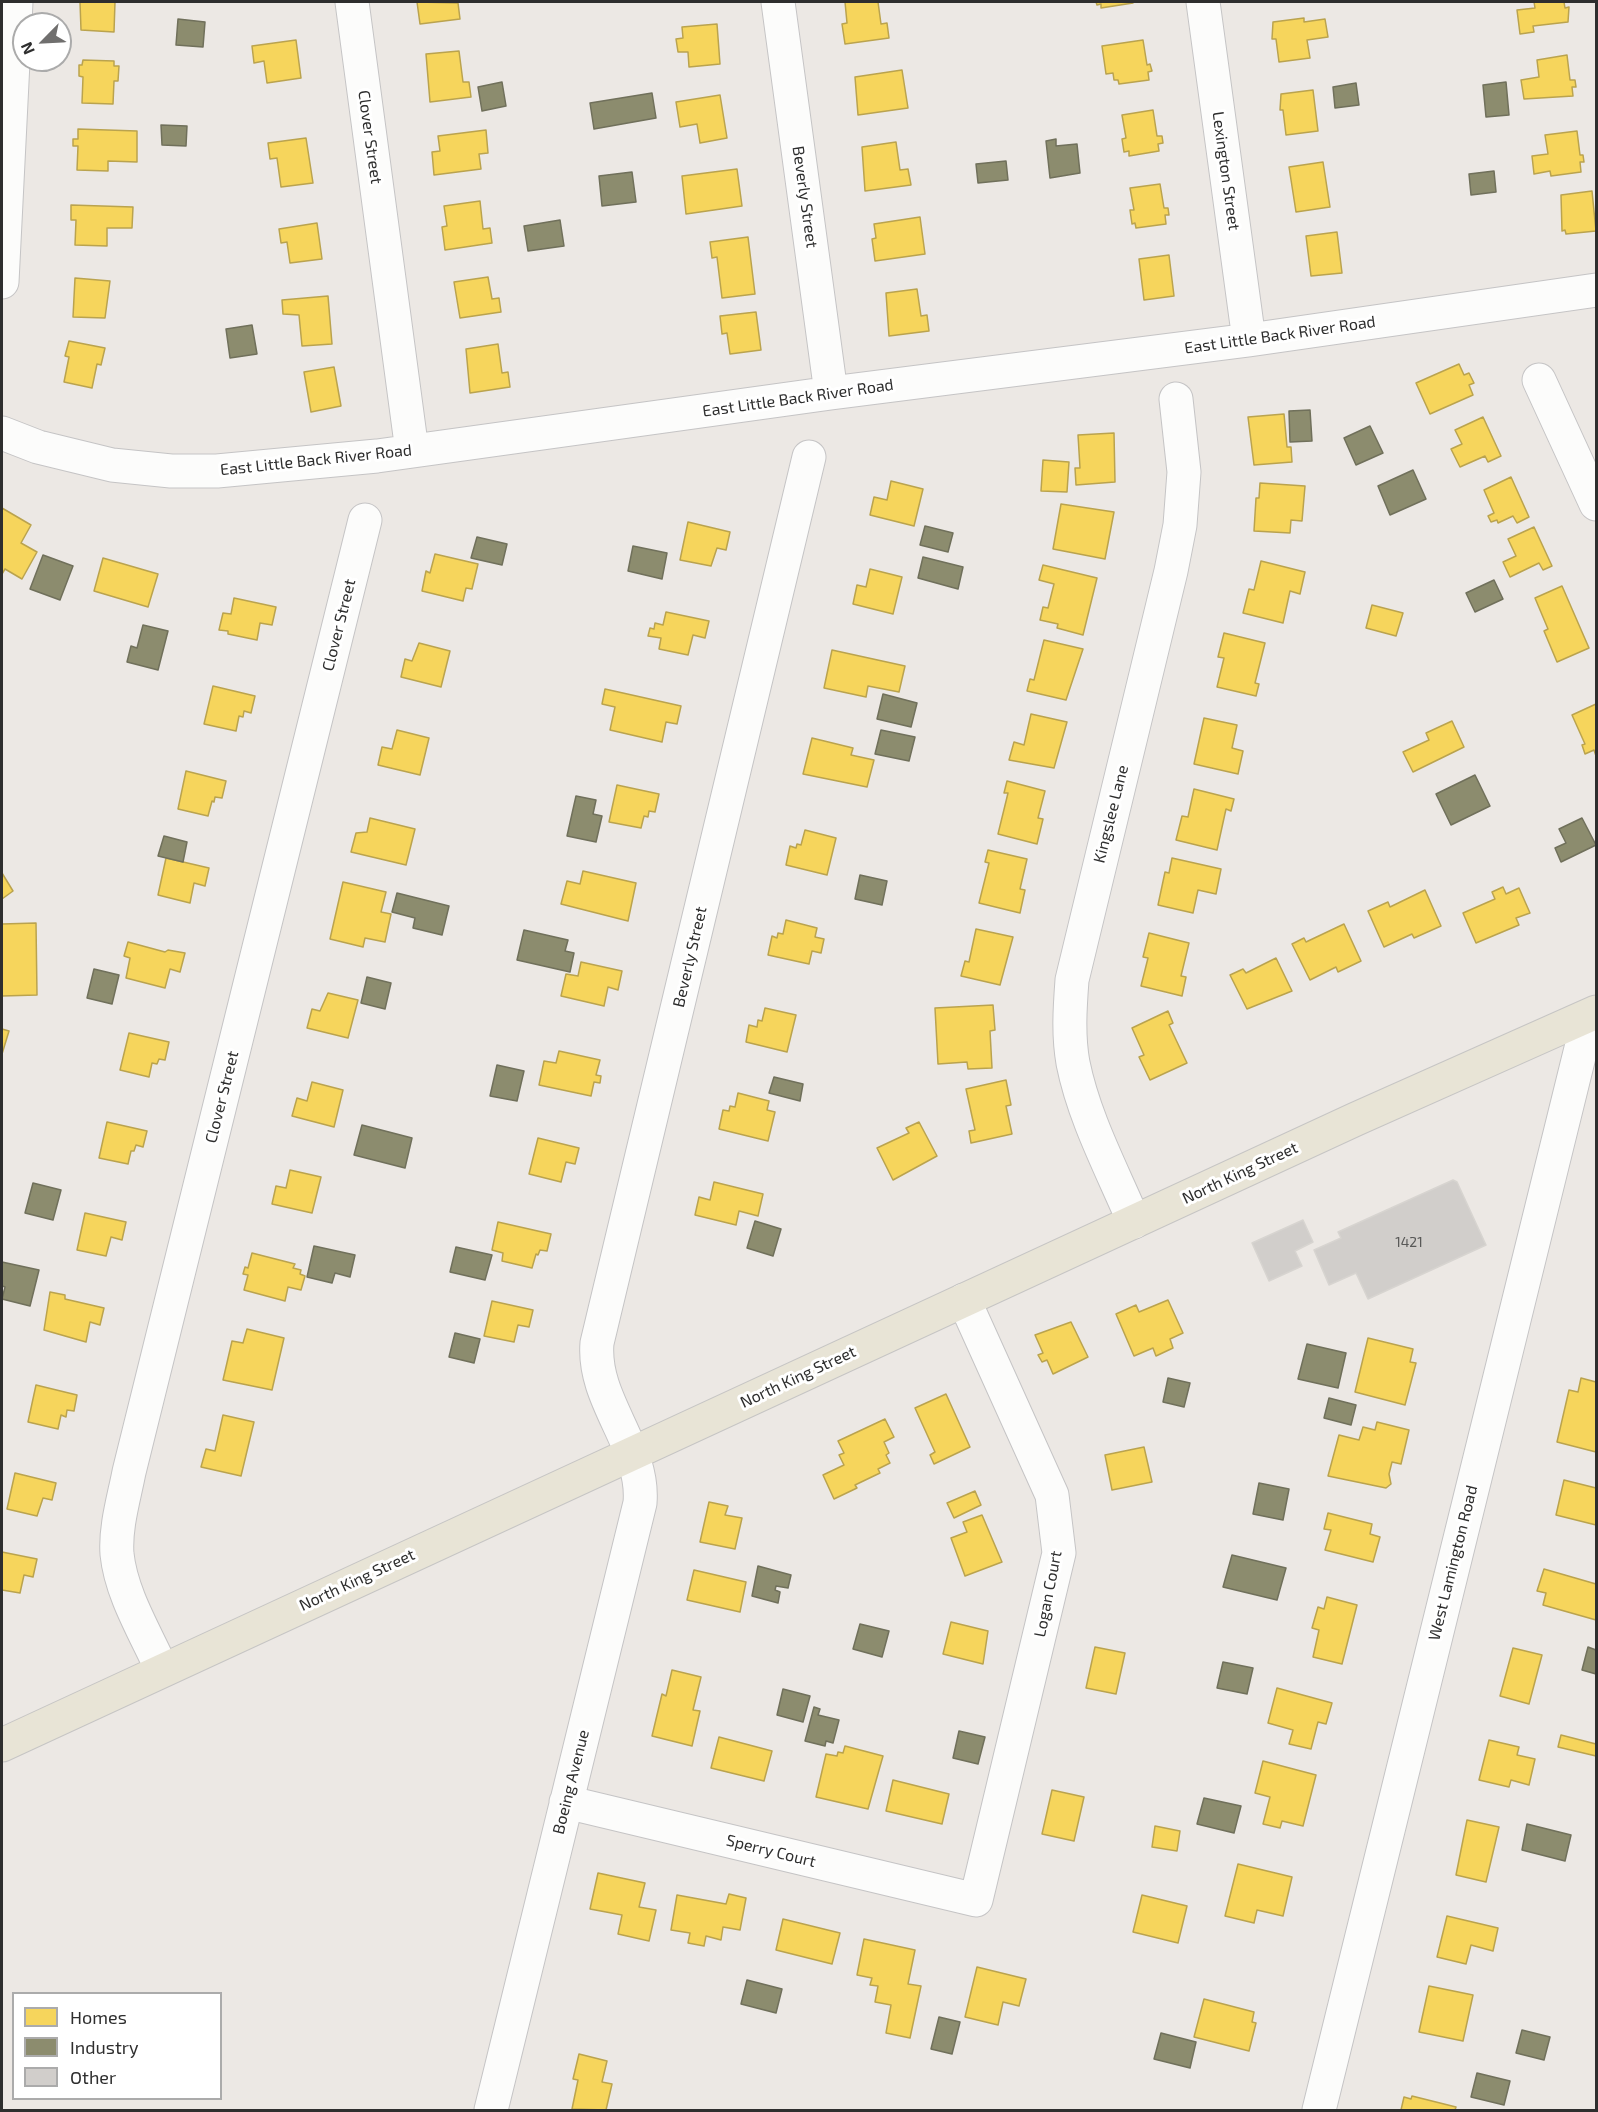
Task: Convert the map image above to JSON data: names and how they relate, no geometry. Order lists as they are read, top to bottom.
{
  "streets": {
    "main road": ["North King Street"],
    "street": [
      "Clover Street",
      "Lexington Street",
      "Beverly Street",
      "East Little Back River Road",
      "Kingslee Lane",
      "West Lamington Road",
      "Logan Court",
      "Boeing Avenue",
      "Sperry Court"
    ]
  },
  "crossings": [
    ["Clover Street", "East Little Back River Road"],
    ["Clover Street", "North King Street"],
    ["Lexington Street", "East Little Back River Road"],
    ["Beverly Street", "East Little Back River Road"],
    ["Beverly Street", "North King Street"],
    ["Beverly Street", "Boeing Avenue"],
    ["Kingslee Lane", "North King Street"],
    ["North King Street", "West Lamington Road"],
    ["North King Street", "Logan Court"],
    ["North King Street", "Boeing Avenue"],
    ["Logan Court", "Sperry Court"],
    ["Boeing Avenue", "Sperry Court"]
  ],
  "house_numbers": ["1421"],
  "legend": ["Homes", "Industry", "Other"],
  "north": "bottom left"
}
